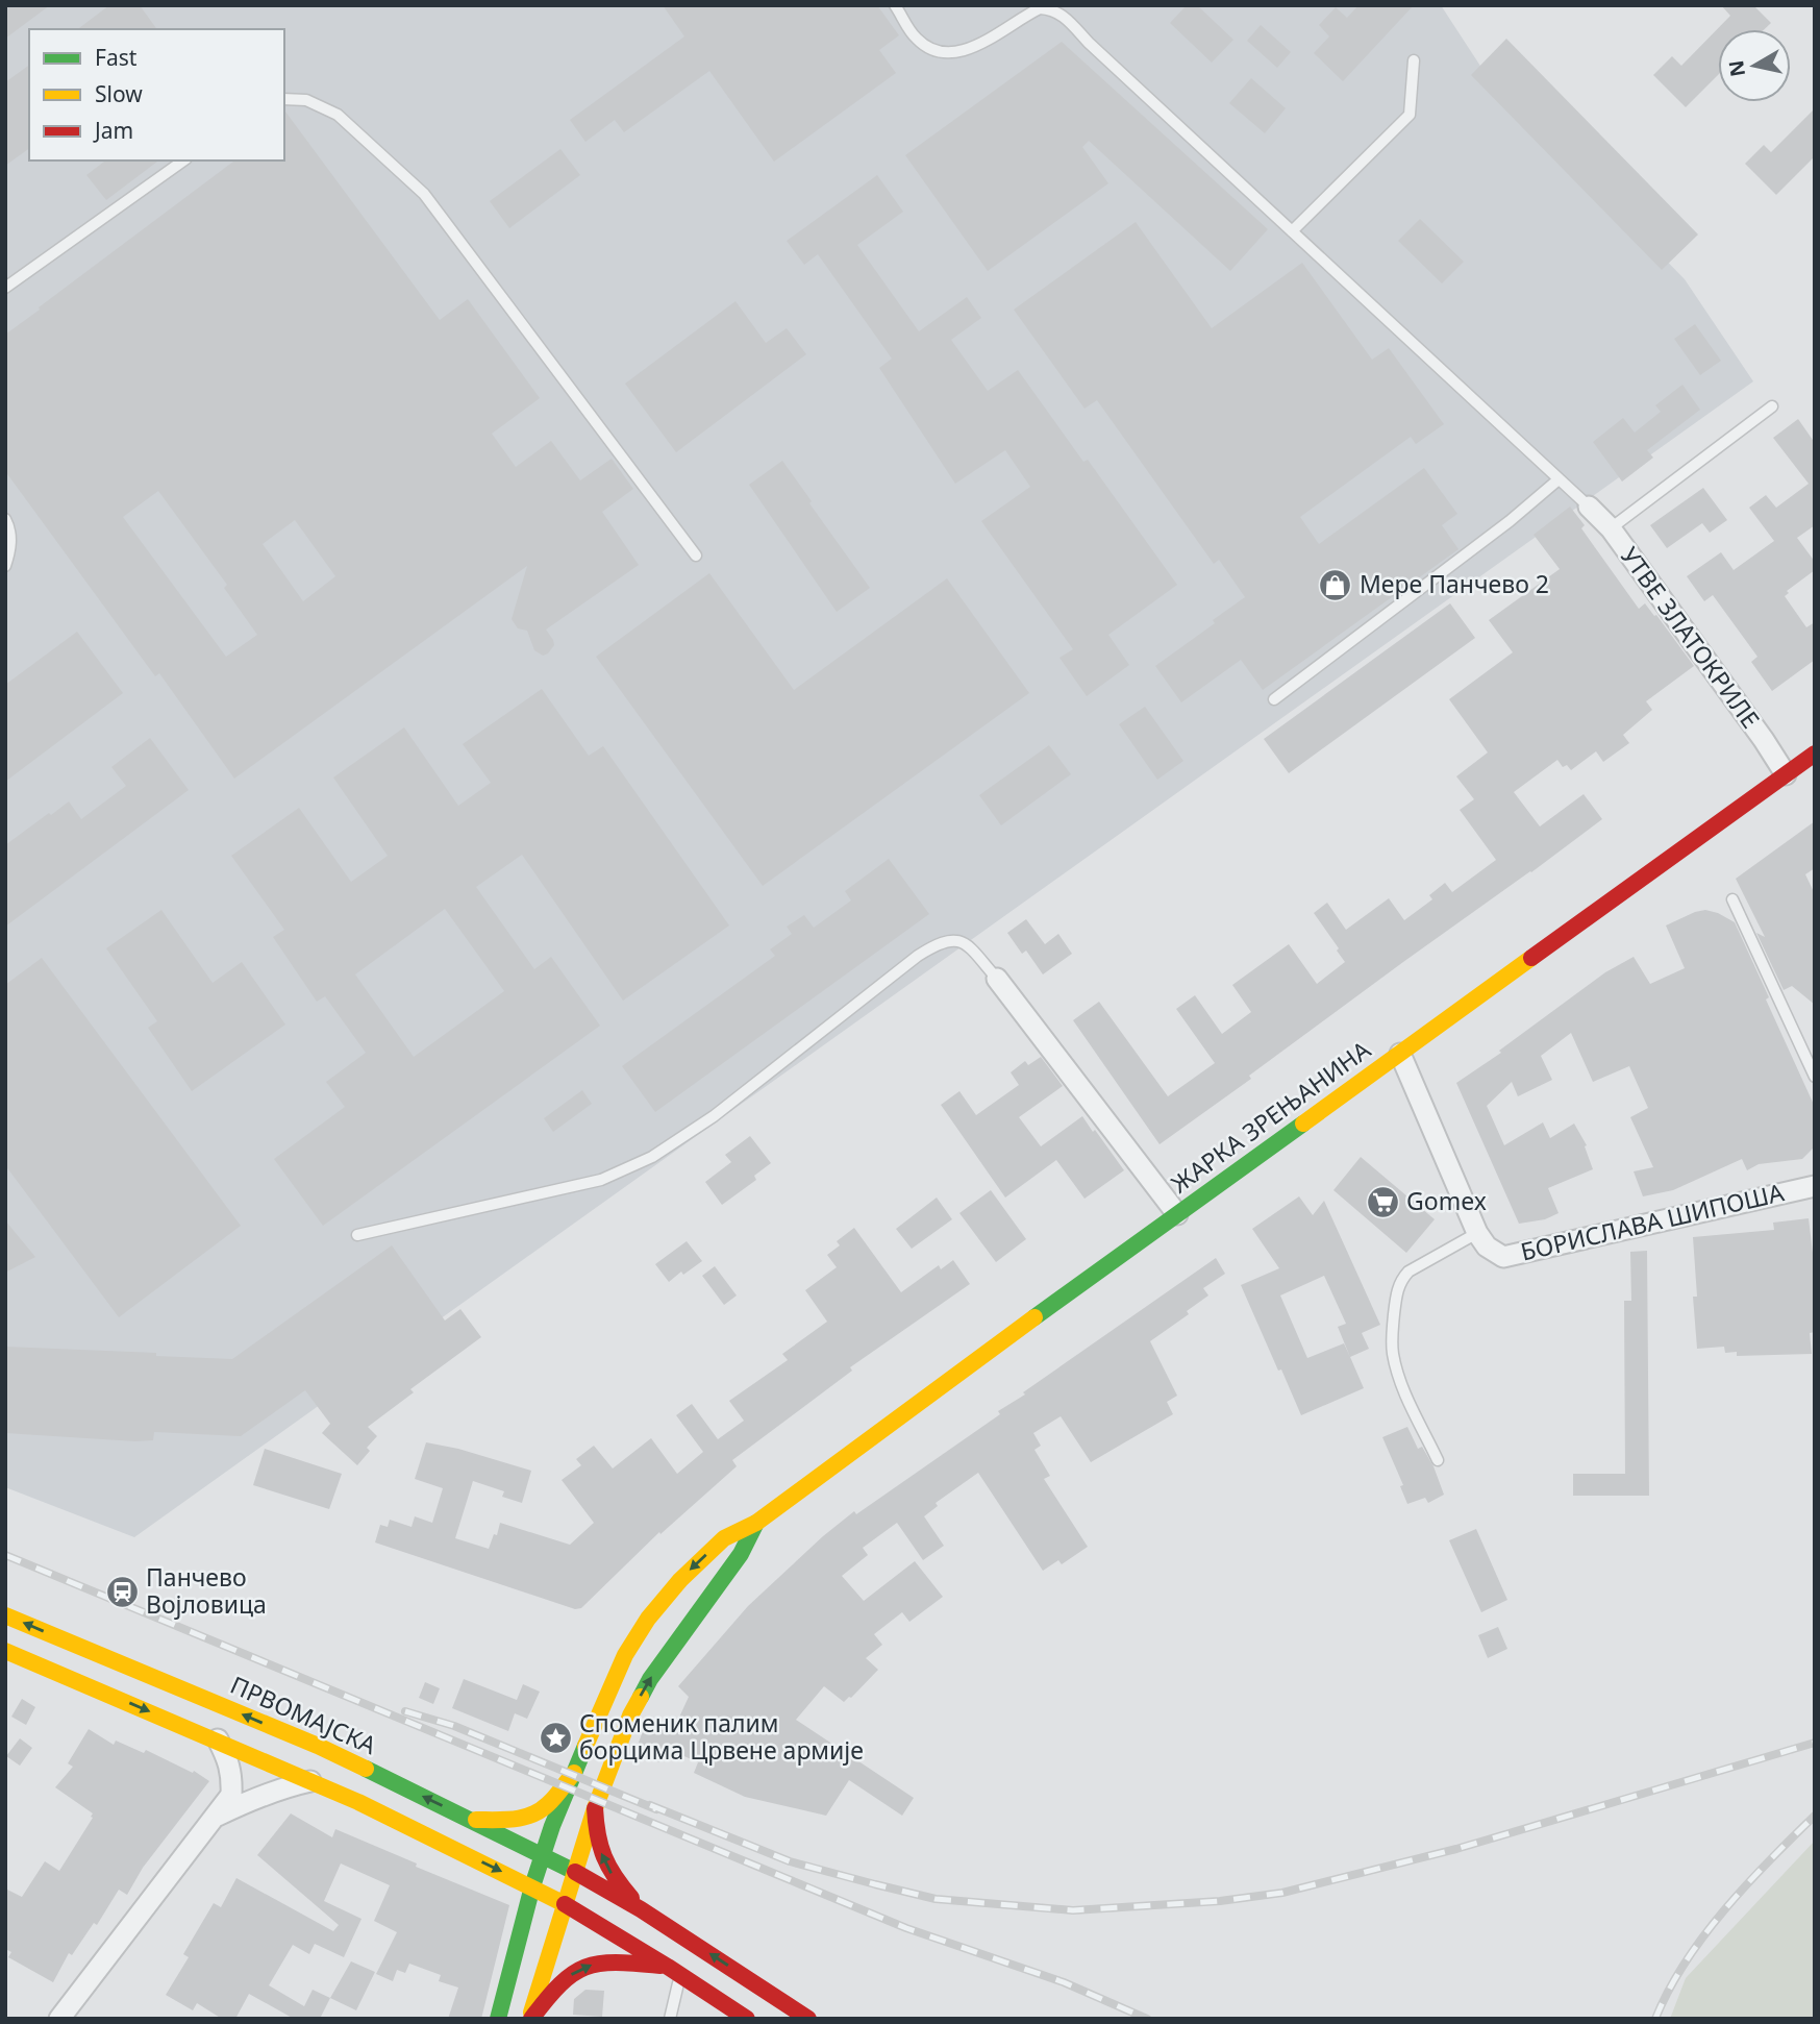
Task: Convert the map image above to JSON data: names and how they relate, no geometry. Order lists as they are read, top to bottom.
{
  "streets": {
    "main road": ["ЖАРКА ЗРЕЊАНИНА", "ПРВОМАЈСКА"],
    "street": ["УТВЕ ЗЛАТОКРИЛЕ", "БОРИСЛАВА ШИПОША"]
  },
  "crossings": [
    ["УТВЕ ЗЛАТОКРИЛЕ", "ЖАРКА ЗРЕЊАНИНА"],
    ["ЖАРКА ЗРЕЊАНИНА", "БОРИСЛАВА ШИПОША"],
    ["ЖАРКА ЗРЕЊАНИНА", "ПРВОМАЈСКА"]
  ],
  "places": {
    "shop": ["Мере Панчево 2"],
    "supermarket": ["Gomex"],
    "station": ["Панчево Војловица"],
    "place": ["Споменик палим борцима Црвене армије"]
  },
  "legend": ["Fast", "Slow", "Jam"],
  "north": "left"
}
